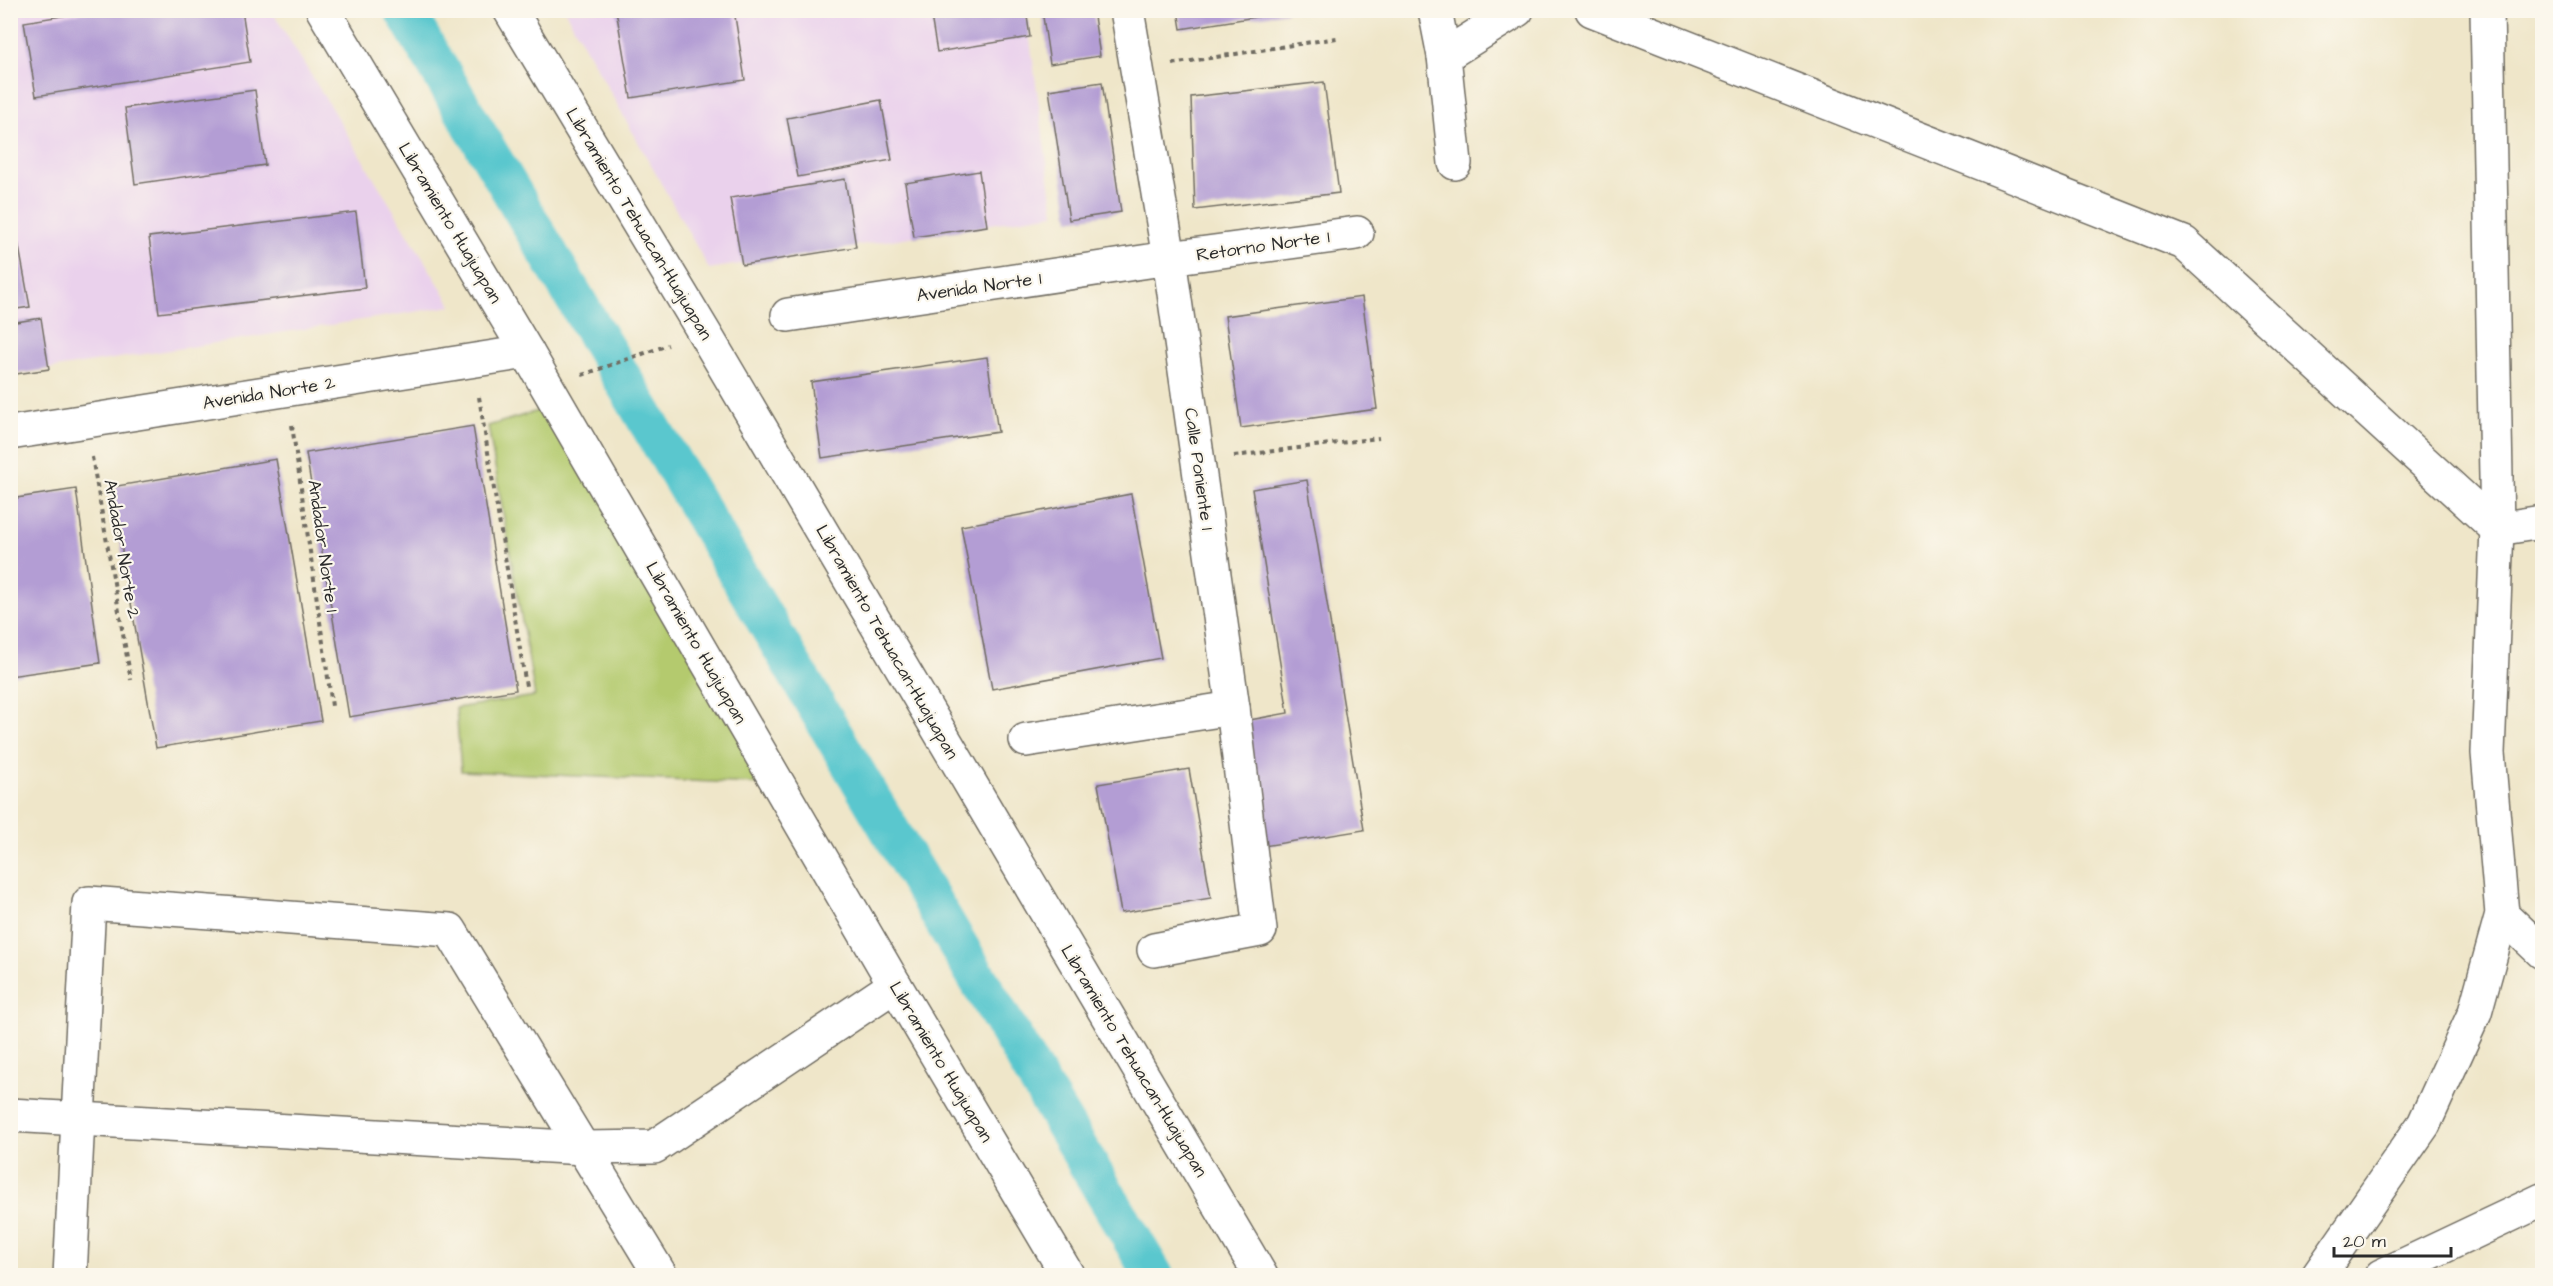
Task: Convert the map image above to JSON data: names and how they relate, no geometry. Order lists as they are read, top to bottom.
{
  "streets": {
    "street": [
      "Libramiento Huajuapan",
      "Libramiento Tehuacan-Huajuapan",
      "Retorno Norte 1",
      "Avenida Norte 1",
      "Avenida Norte 2",
      "Calle Poniente 1"
    ],
    "path": ["Andador Norte 1", "Andador Norte 2"]
  },
  "crossings": [
    ["Libramiento Huajuapan", "Avenida Norte 2"],
    ["Retorno Norte 1", "Avenida Norte 1"],
    ["Retorno Norte 1", "Calle Poniente 1"],
    ["Avenida Norte 1", "Calle Poniente 1"],
    ["Avenida Norte 2", "Andador Norte 1"],
    ["Avenida Norte 2", "Andador Norte 2"]
  ],
  "scale_bar": "20 m"
}
